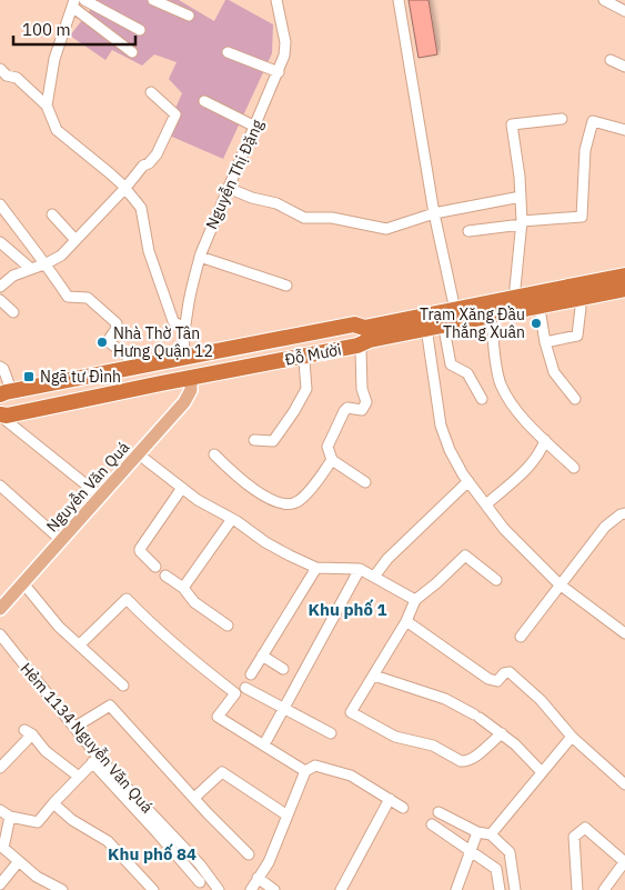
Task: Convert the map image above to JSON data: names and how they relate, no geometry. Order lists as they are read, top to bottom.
{
  "streets": {
    "highway": ["Đỗ Mười"],
    "main road": ["Nguyễn Văn Quá"],
    "street": ["Nguyễn Thị Đặng", "Hẻm 1134 Nguyễn Văn Quá"]
  },
  "crossings": [
    ["Nguyễn Thị Đặng", "Đỗ Mười"],
    ["Đỗ Mười", "Nguyễn Văn Quá"]
  ],
  "districts": ["Khu phố 1", "Khu phố 84"],
  "places": {
    "other": ["Trạm Xăng Đầu Thắng Xuân", "Nhà Thờ Tân Hưng Quận 12"],
    "transit": ["Ngã tư Đình"]
  },
  "scale_bar": "100 m"
}
